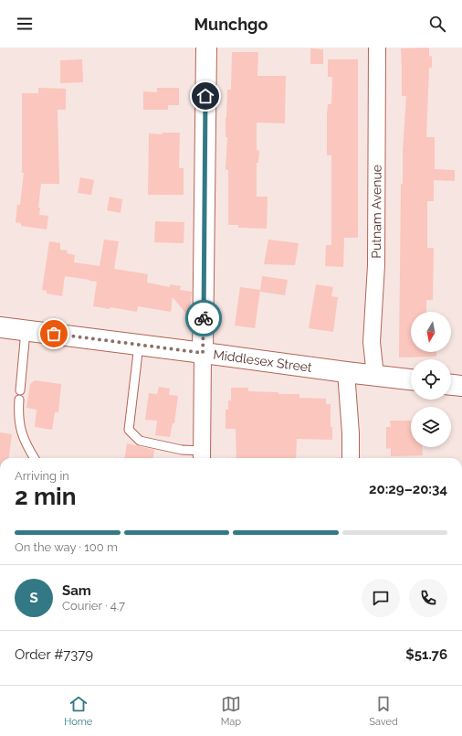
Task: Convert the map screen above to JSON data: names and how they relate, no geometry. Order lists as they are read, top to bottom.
{
  "streets": {
    "main road": ["Middlesex Street"],
    "street": ["Putnam Avenue"]
  },
  "crossings": [
    ["Putnam Avenue", "Middlesex Street"]
  ],
  "north": "bottom",
  "page": {
    "header": "Munchgo",
    "heading": ["2 min", "Arriving in", "20:29–20:34"],
    "panel": [
      "Sam",
      "Courier · 4.7",
      "Order #7379",
      "$51.76"
    ],
    "bar": "On the way · 100 m",
    "round": "S",
    "tabs": ["Home", "Map", "Saved"]
  }
}
